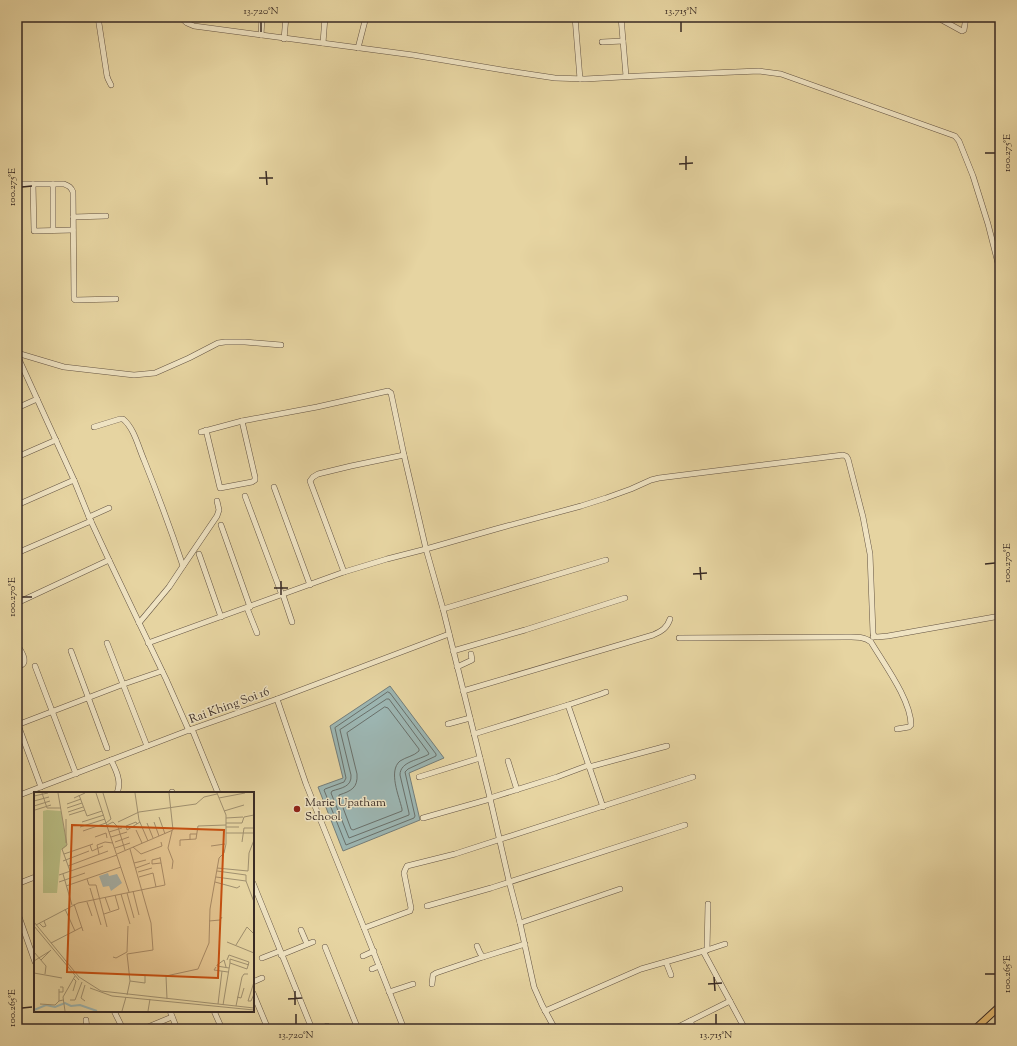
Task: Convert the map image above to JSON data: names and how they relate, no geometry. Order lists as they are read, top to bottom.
{
  "streets": {
    "street": ["Rai Khing Soi 16"]
  },
  "places": ["Marie Upatham School"],
  "coordinates": [
    "13.720°N",
    "13.715°N",
    "100.275°E",
    "100.270°E",
    "100.265°E"
  ]
}
